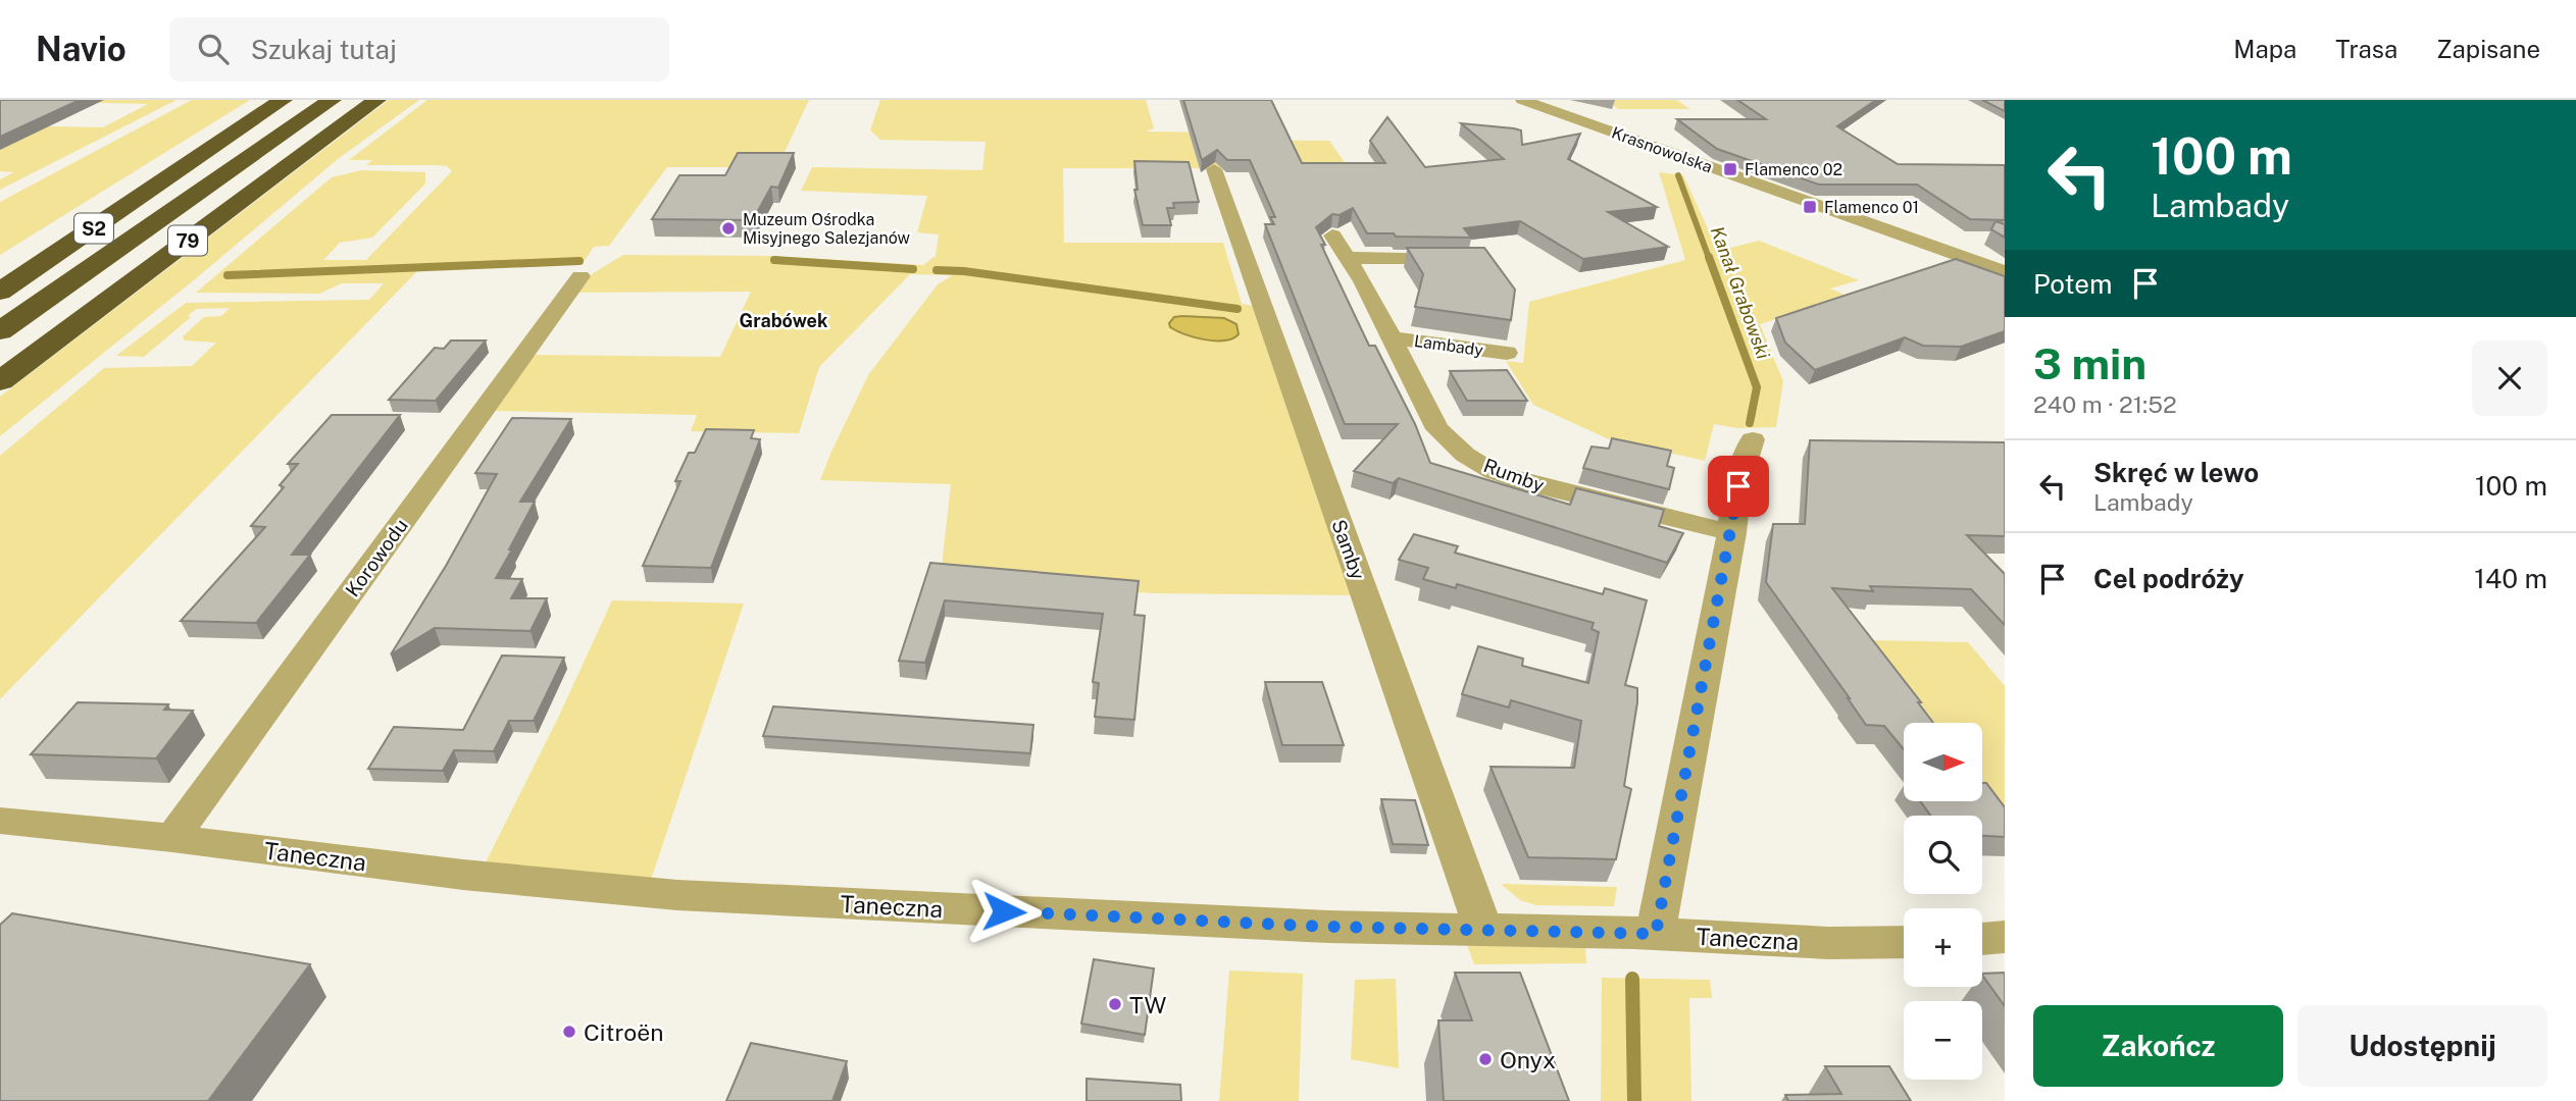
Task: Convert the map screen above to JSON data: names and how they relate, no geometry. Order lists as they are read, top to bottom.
{
  "streets": {
    "highway": ["S2", "79"],
    "street": [
      "Krasnowolska",
      "Lambady",
      "Rumby",
      "Samby",
      "Korowodu",
      "Taneczna"
    ]
  },
  "crossings": [
    ["Lambady", "Rumby"],
    ["Samby", "Taneczna"],
    ["Korowodu", "Taneczna"]
  ],
  "districts": ["Grabówek"],
  "water": ["Kanał Grabowski"],
  "places": {
    "transit": ["Flamenco 02", "Flamenco 01"],
    "other": [
      "Muzeum Ośrodka Misyjnego Salezjanów",
      "TW",
      "Citroën",
      "Onyx"
    ]
  },
  "north": "right",
  "page": {
    "header": "Navio",
    "search": "Szukaj tutaj",
    "nav": ["Mapa", "Trasa", "Zapisane"],
    "turn": ["100 m", "Lambady"],
    "then": "Potem",
    "heading": ["3 min", "240 m · 21:52"],
    "list": [
      {
        "name": "Skręć w lewo",
        "note": "Lambady",
        "value": "100 m"
      },
      {
        "name": "Cel podróży",
        "value": "140 m"
      }
    ],
    "map_buttons": ["+", "−"],
    "buttons": ["Zakończ", "Udostępnij"]
  }
}
